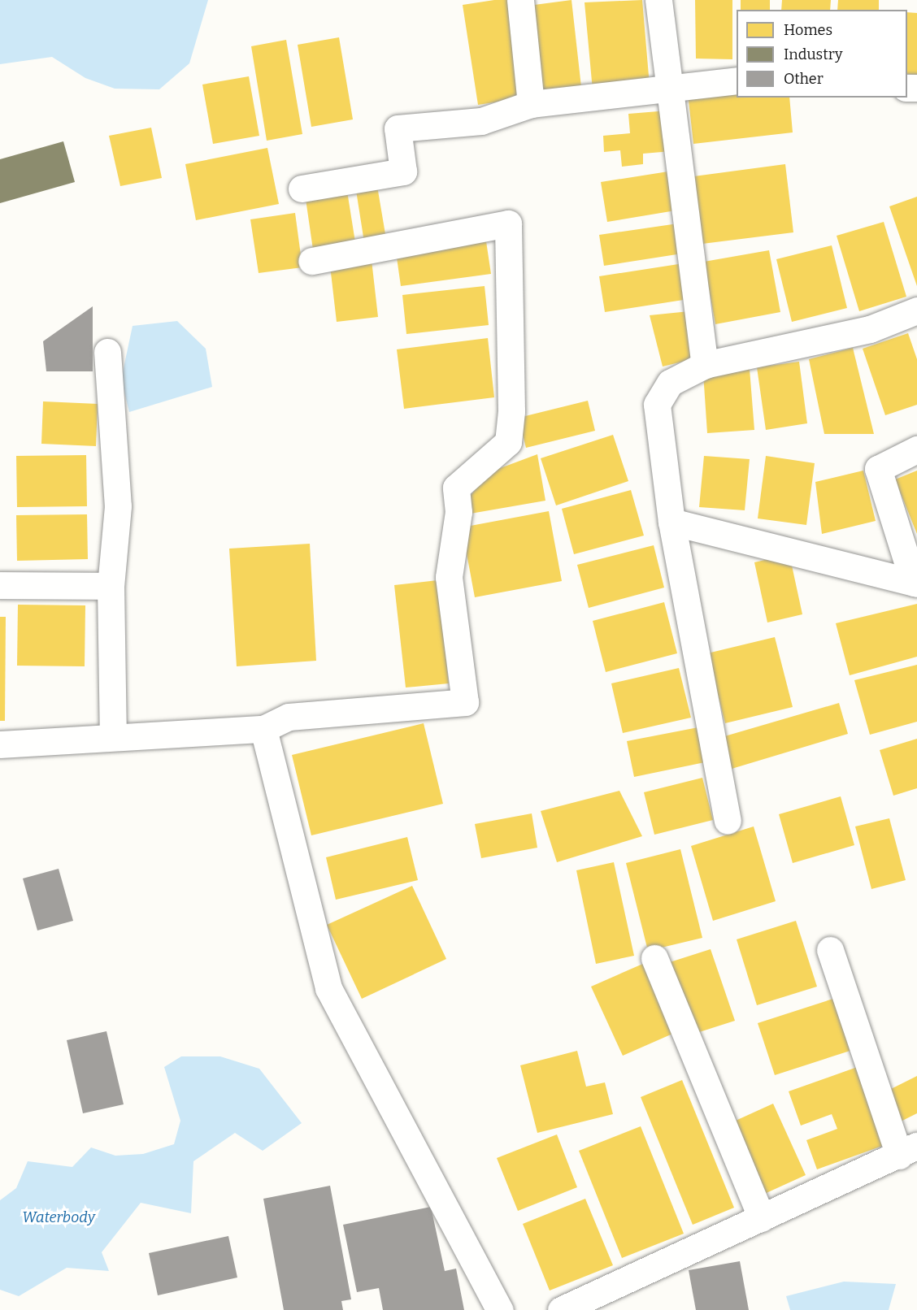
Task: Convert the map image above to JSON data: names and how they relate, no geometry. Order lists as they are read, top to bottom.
{
  "water": ["Waterbody"],
  "legend": ["Homes", "Industry", "Other"]
}
